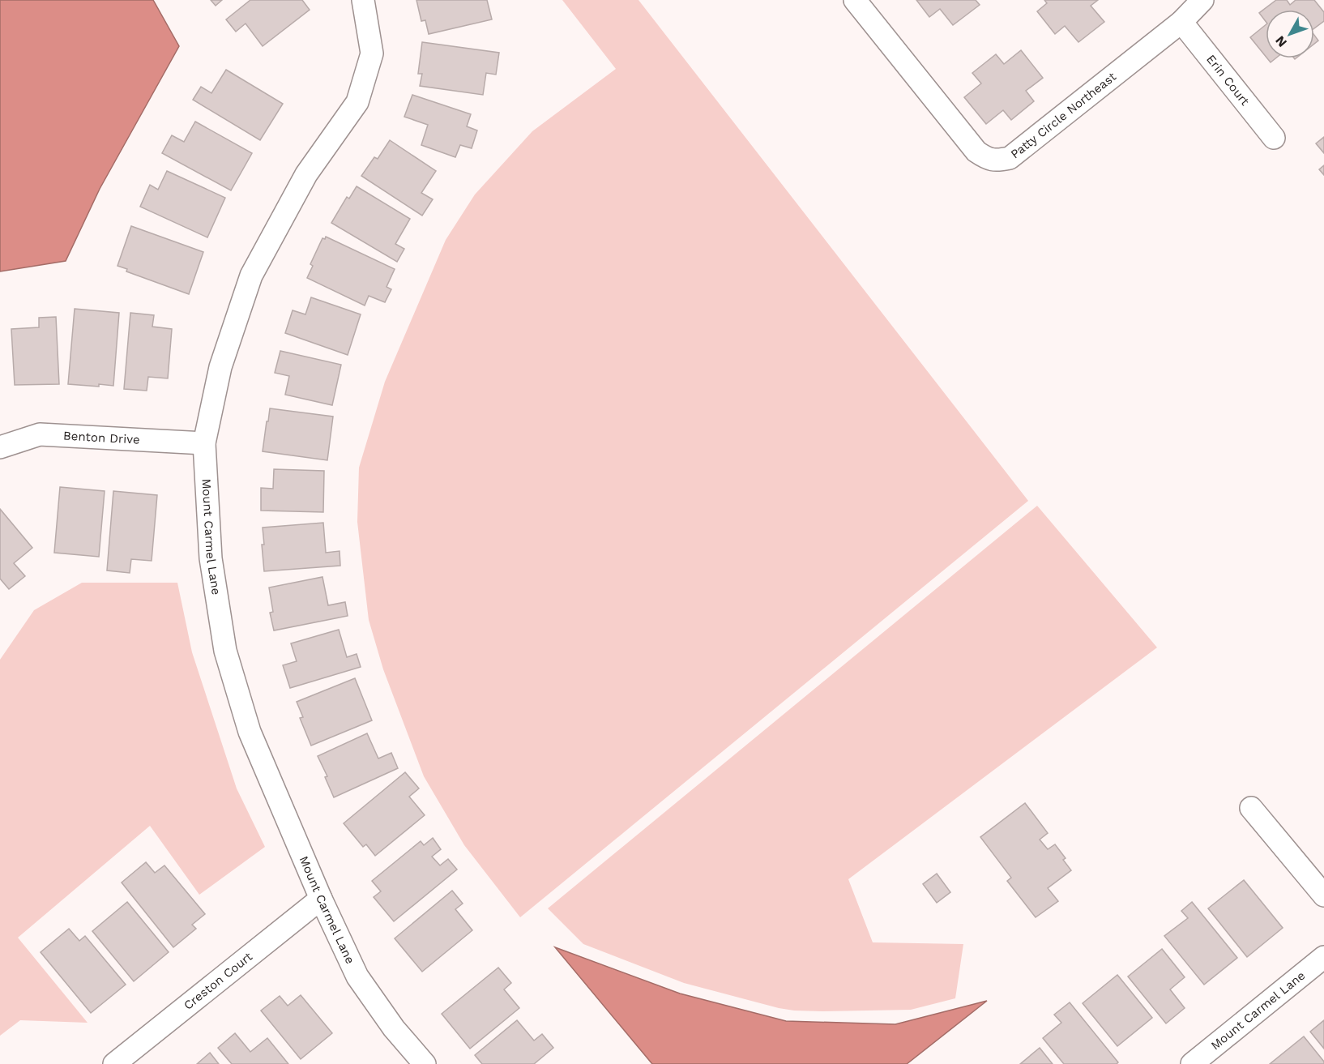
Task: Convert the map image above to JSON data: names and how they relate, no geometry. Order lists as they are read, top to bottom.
{
  "streets": {
    "street": [
      "Erin Court",
      "Patty Circle Northeast",
      "Benton Drive",
      "Mount Carmel Lane",
      "Creston Court"
    ]
  },
  "crossings": [
    ["Erin Court", "Patty Circle Northeast"],
    ["Benton Drive", "Mount Carmel Lane"],
    ["Mount Carmel Lane", "Creston Court"]
  ],
  "north": "bottom left"
}
